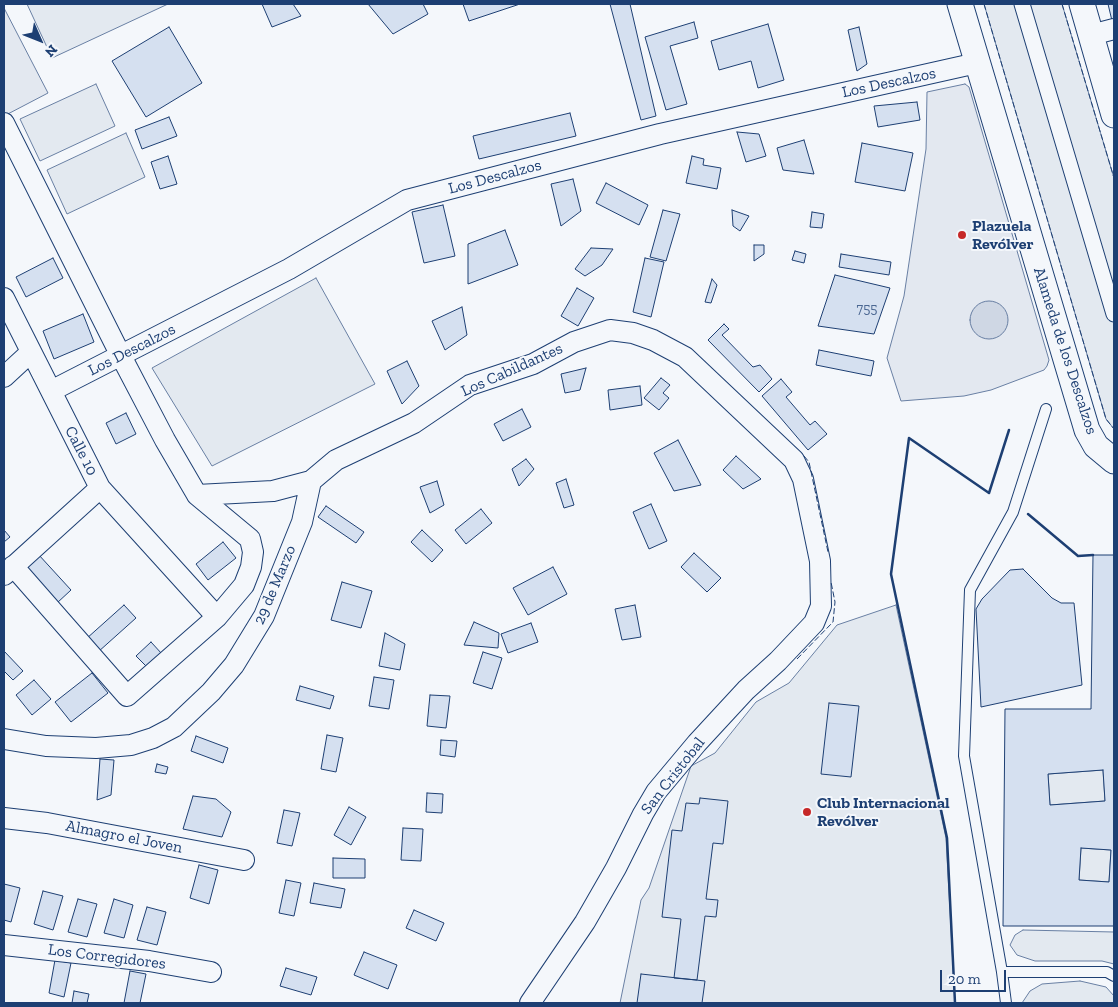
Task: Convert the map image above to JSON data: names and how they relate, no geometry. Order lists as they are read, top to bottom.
{
  "streets": {
    "street": [
      "Los Descalzos",
      "Alameda de los Descalzos",
      "Los Cabildantes",
      "Calle 10",
      "29 de Marzo",
      "San Cristobal",
      "Almagro el Joven",
      "Los Corregidores"
    ]
  },
  "crossings": [
    ["Los Descalzos", "Alameda de los Descalzos"],
    ["Los Descalzos", "Calle 10"],
    ["Los Cabildantes", "29 de Marzo"],
    ["Los Cabildantes", "San Cristobal"]
  ],
  "places": ["Plazuela Revólver", "Club Internacional Revólver"],
  "house_numbers": ["755"],
  "scale_bar": "20 m",
  "north": "bottom right"
}
